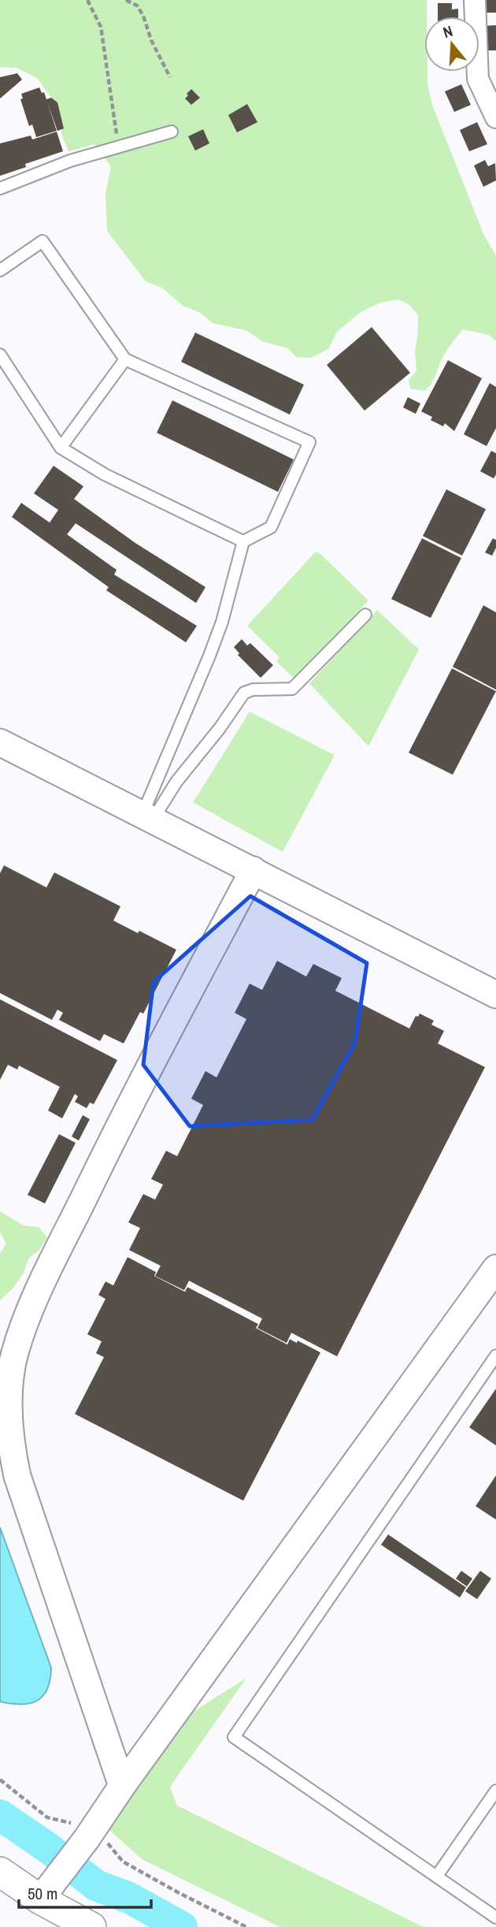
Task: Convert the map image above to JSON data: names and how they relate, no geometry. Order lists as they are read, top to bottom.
{
  "scale_bar": "50 m",
  "north": "top"
}
